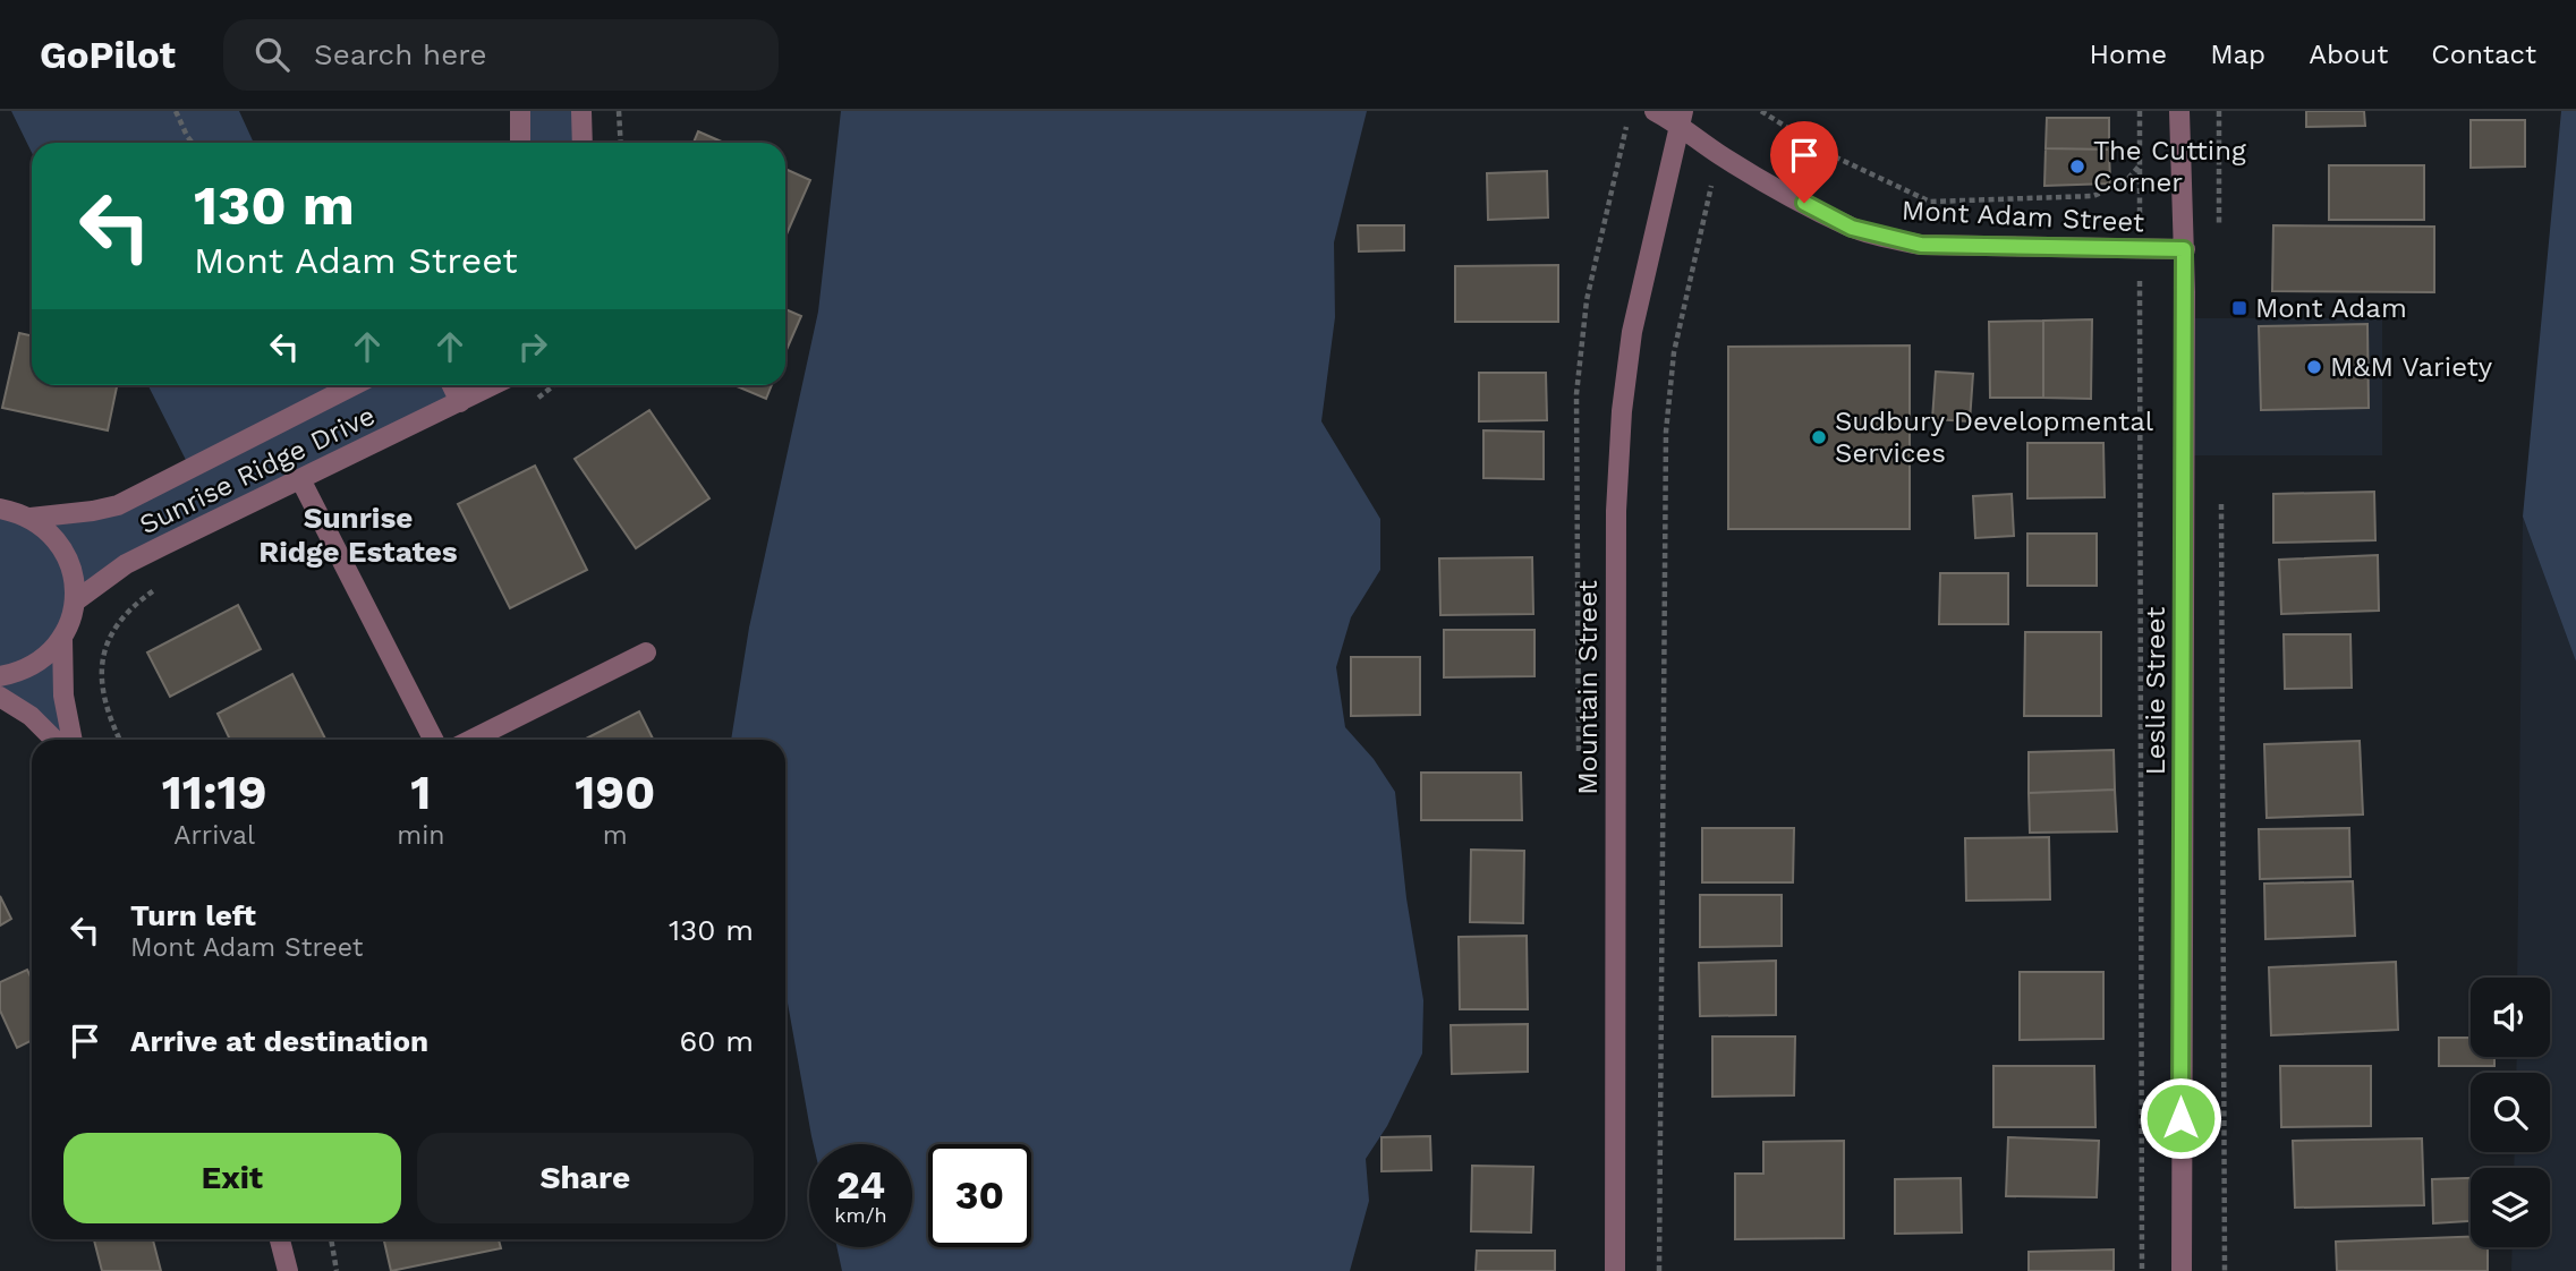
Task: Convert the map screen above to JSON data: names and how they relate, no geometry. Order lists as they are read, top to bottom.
{
  "streets": {
    "street": [
      "Mont Adam Street",
      "Sunrise Ridge Drive",
      "Mountain Street",
      "Leslie Street"
    ]
  },
  "crossings": [
    ["Mont Adam Street", "Mountain Street"],
    ["Mont Adam Street", "Leslie Street"]
  ],
  "districts": ["Sunrise Ridge Estates"],
  "places": {
    "other": ["The Cutting Corner", "M&M Variety", "Sudbury Developmental Services"],
    "transit": ["Mont Adam"]
  },
  "page": {
    "header": "GoPilot",
    "search": "Search here",
    "nav": [
      "Home",
      "Map",
      "About",
      "Contact"
    ],
    "turn": ["130 m", "Mont Adam Street"],
    "eta": [
      "11:19",
      "Arrival",
      "1",
      "min",
      "190",
      "m"
    ],
    "list": [
      {
        "name": "Turn left",
        "note": "Mont Adam Street",
        "value": "130 m"
      },
      {
        "name": "Arrive at destination",
        "value": "60 m"
      }
    ],
    "buttons": ["Exit", "Share"],
    "speed": "24 km/h",
    "limit": "30"
  }
}
